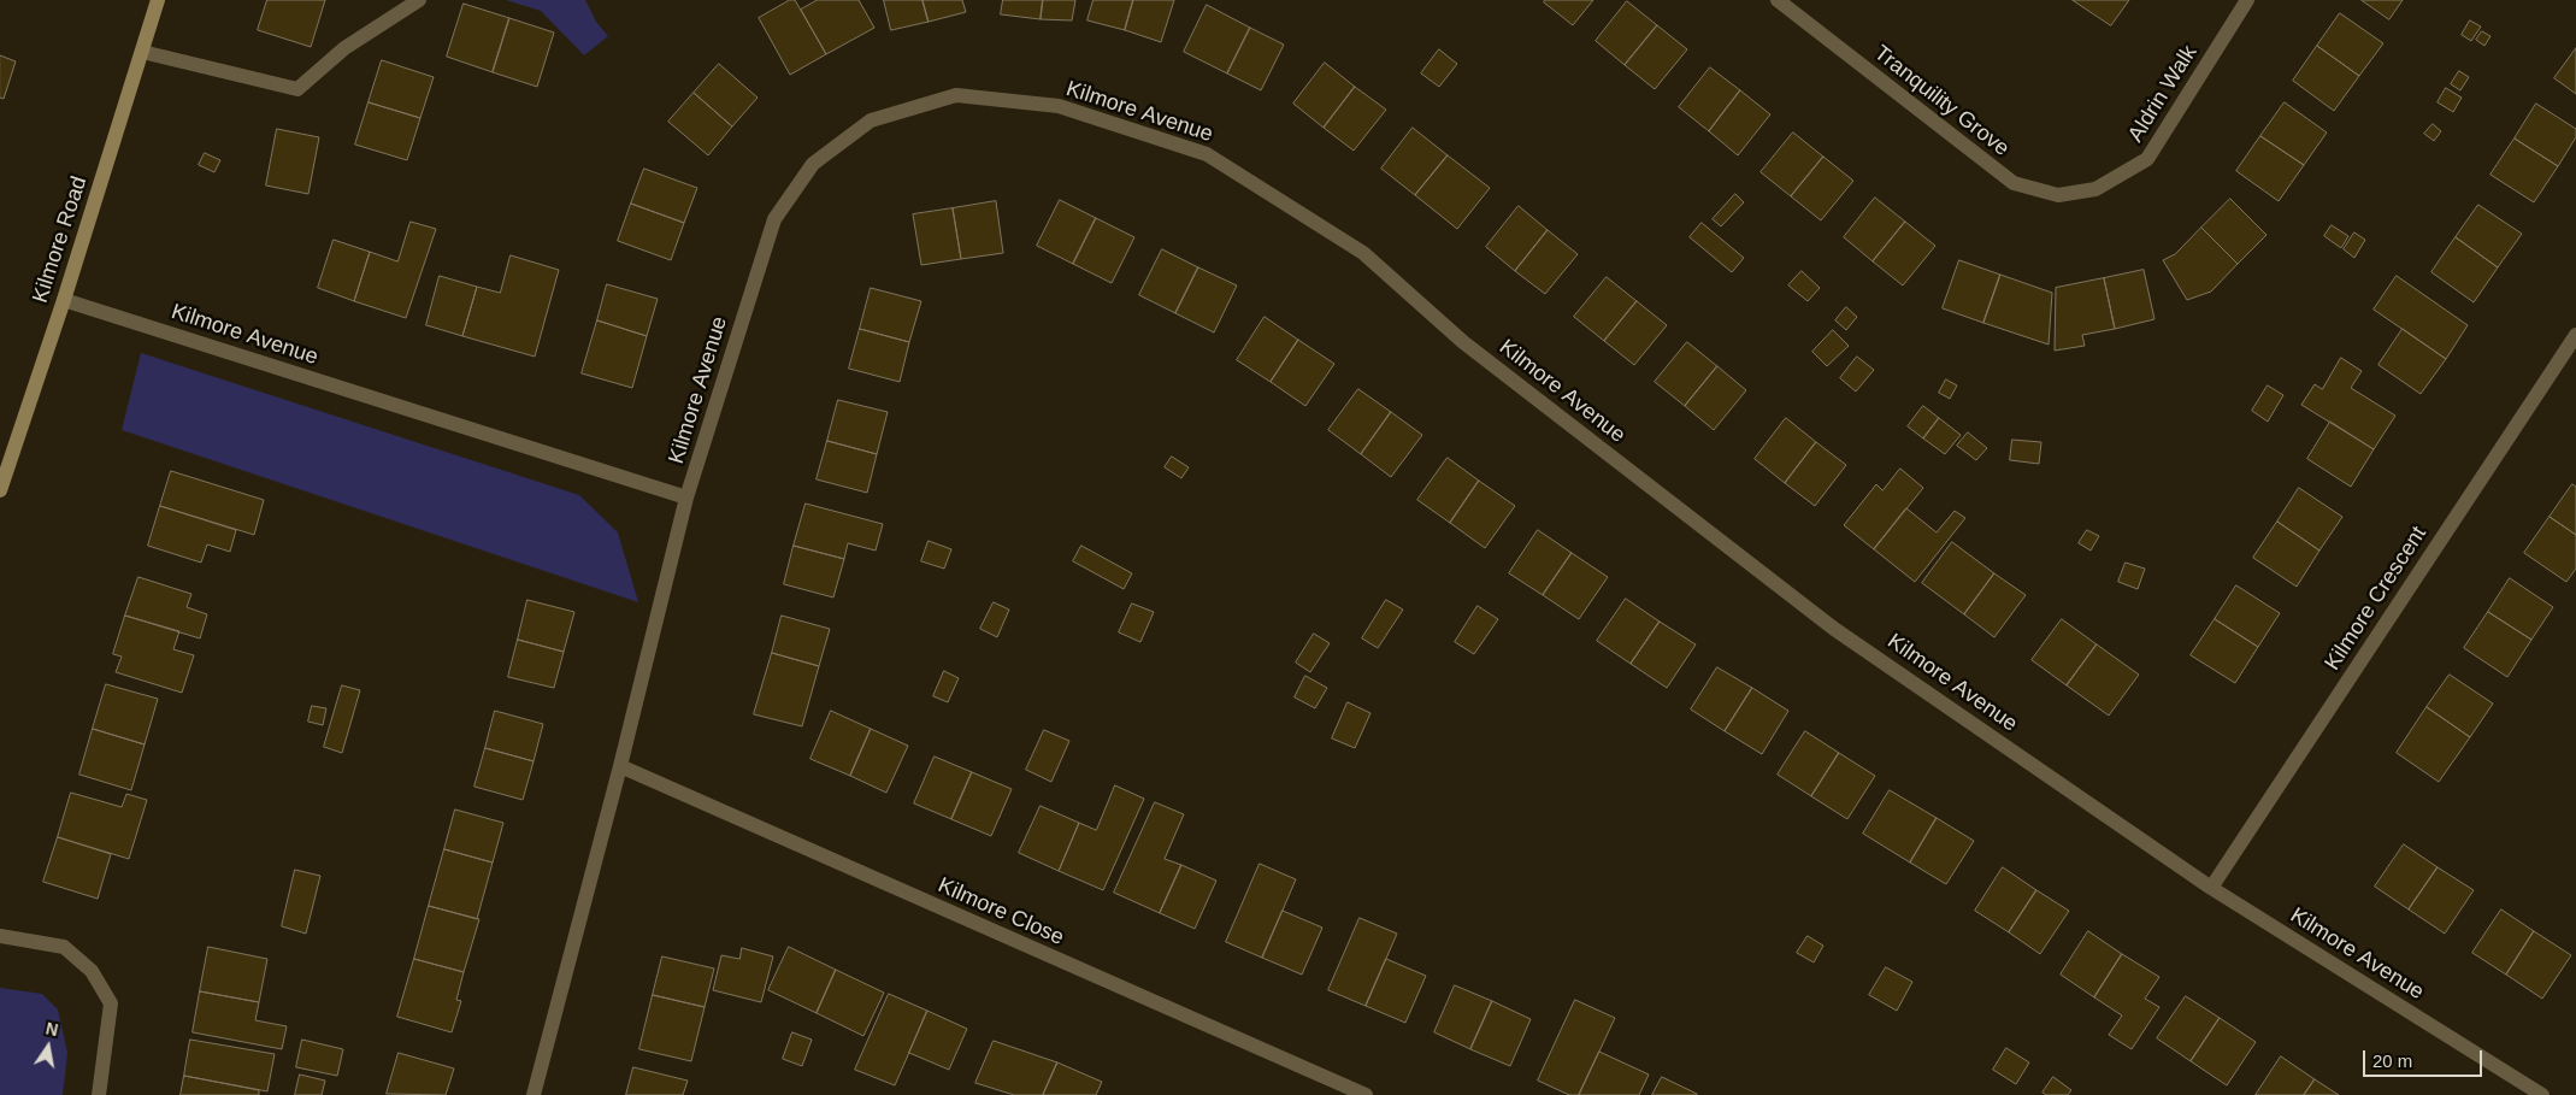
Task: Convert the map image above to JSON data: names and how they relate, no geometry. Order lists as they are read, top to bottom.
{
  "streets": {
    "street": [
      "Aldrin Walk",
      "Tranquility Grove",
      "Kilmore Avenue",
      "Kilmore Road",
      "Kilmore Crescent",
      "Kilmore Close"
    ]
  },
  "crossings": [
    ["Aldrin Walk", "Tranquility Grove"],
    ["Kilmore Avenue", "Kilmore Road"],
    ["Kilmore Avenue", "Kilmore Crescent"],
    ["Kilmore Avenue", "Kilmore Close"]
  ],
  "scale_bar": "20 m",
  "north": "top"
}
